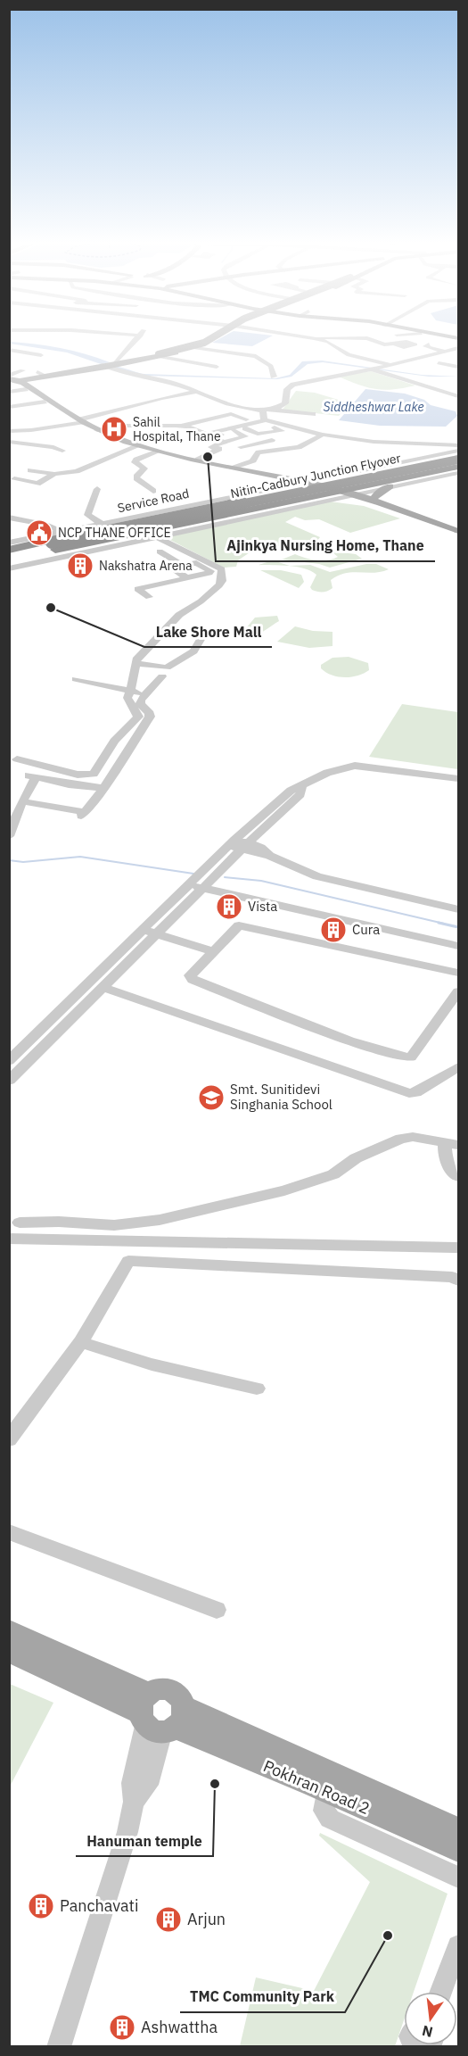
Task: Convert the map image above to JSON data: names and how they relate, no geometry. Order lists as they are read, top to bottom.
{
  "streets": {
    "highway": ["Nitin-Cadbury Junction Flyover"],
    "main road": ["Pokhran Road 2"],
    "street": ["Service Road"]
  },
  "water": ["Siddheshwar Lake"],
  "places": {
    "hospital": ["Sahil Hospital, Thane"],
    "other": [
      "Ajinkya Nursing Home, Thane",
      "Lake Shore Mall",
      "Hanuman temple",
      "TMC Community Park"
    ],
    "public building": ["NCP THANE OFFICE"],
    "building": [
      "Nakshatra Arena",
      "Vista",
      "Cura",
      "Panchavati",
      "Arjun",
      "Ashwattha"
    ],
    "school or university": ["Smt. Sunitidevi Singhania School"]
  },
  "north": "bottom"
}
